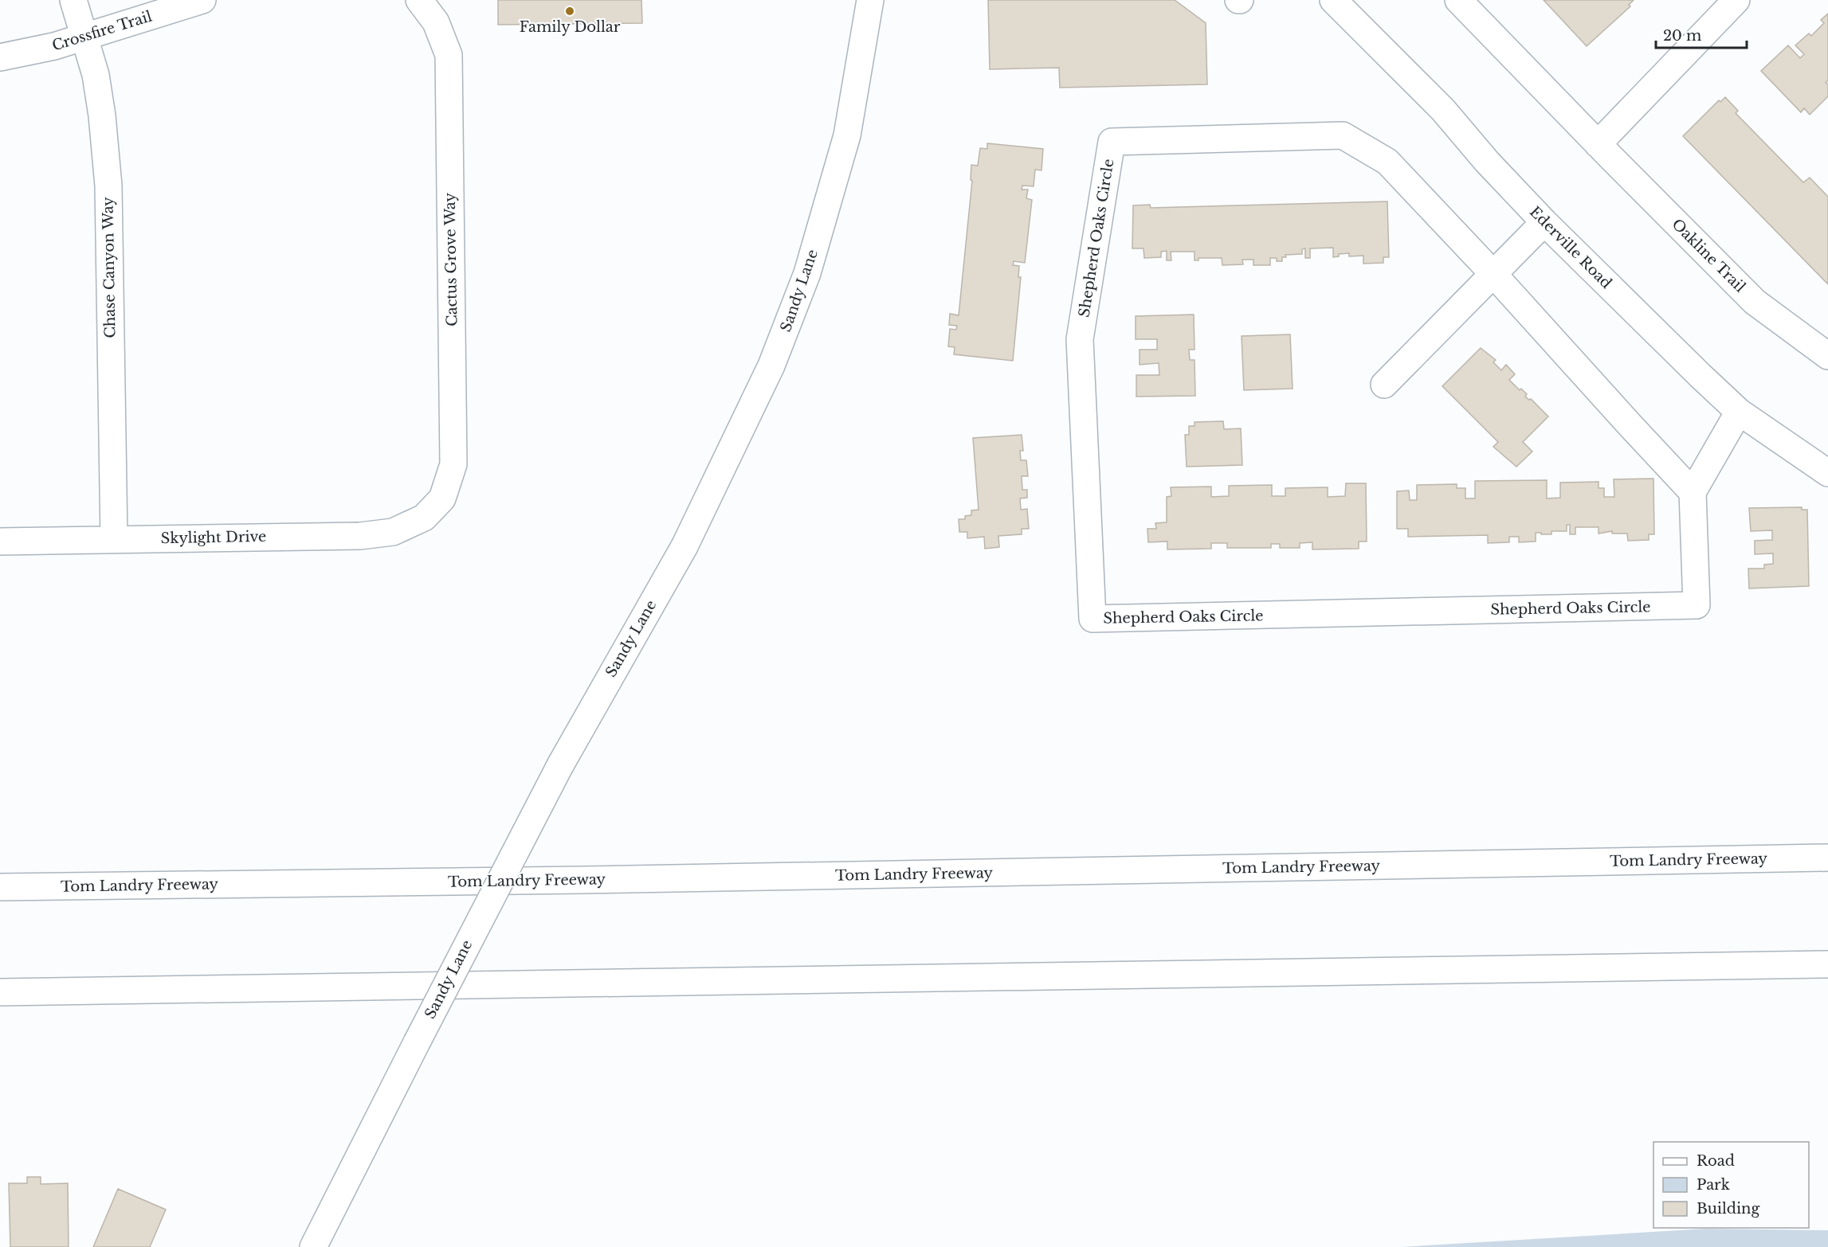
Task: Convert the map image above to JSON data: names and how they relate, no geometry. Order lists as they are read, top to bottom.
{
  "streets": {
    "main road": [
      "Crossfire Trail",
      "Shepherd Oaks Circle",
      "Ederville Road",
      "Oakline Trail",
      "Cactus Grove Way",
      "Chase Canyon Way",
      "Sandy Lane",
      "Skylight Drive",
      "Tom Landry Freeway"
    ]
  },
  "crossings": [
    ["Crossfire Trail", "Chase Canyon Way"],
    ["Cactus Grove Way", "Skylight Drive"],
    ["Chase Canyon Way", "Skylight Drive"]
  ],
  "places": ["Family Dollar"],
  "legend": ["Road", "Park", "Building"],
  "scale_bar": "20 m"
}
